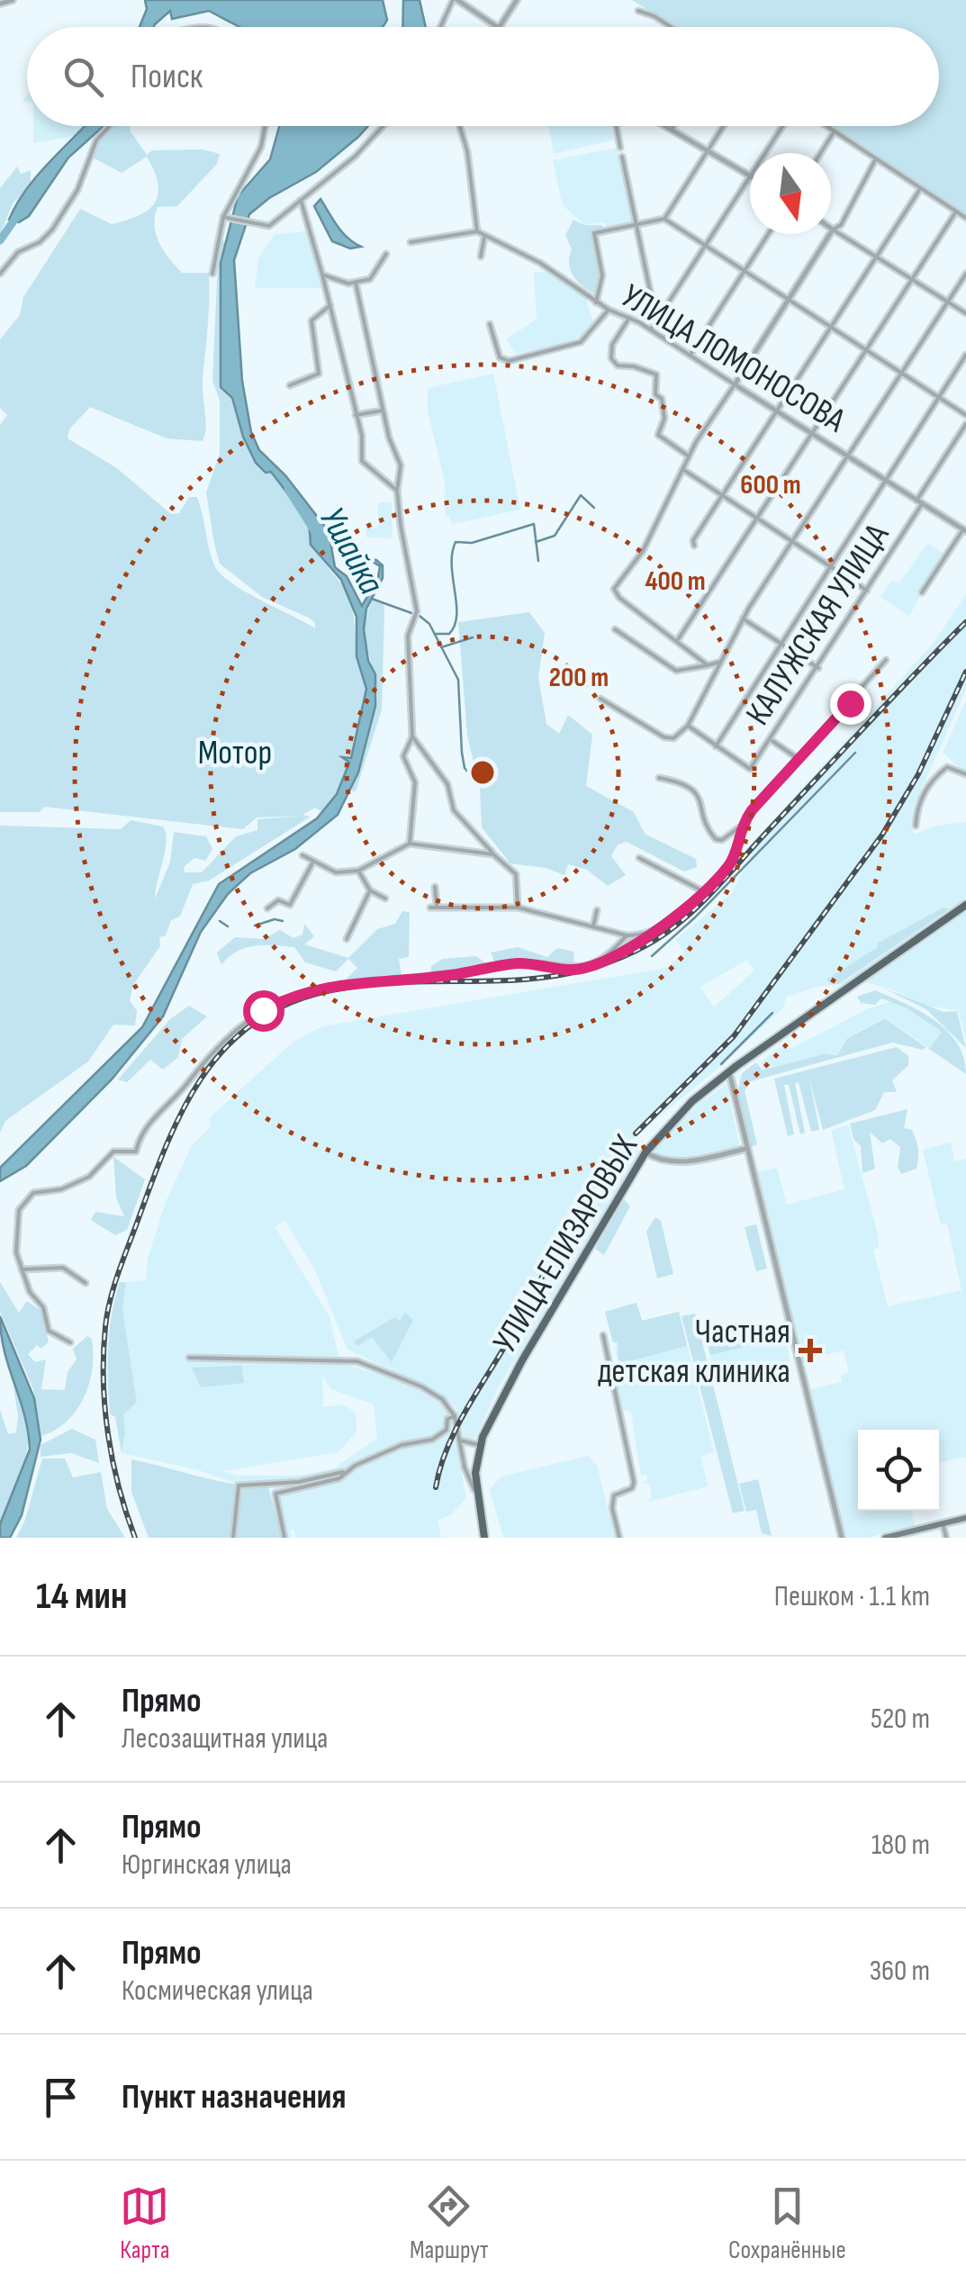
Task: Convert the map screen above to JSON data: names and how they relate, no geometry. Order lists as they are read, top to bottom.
{
  "streets": {
    "main road": ["УЛИЦА ЕЛИЗАРОВЫХ"],
    "street": ["УЛИЦА ЛОМОНОСОВА", "КАЛУЖСКАЯ УЛИЦА"]
  },
  "crossings": [
    ["УЛИЦА ЛОМОНОСОВА", "КАЛУЖСКАЯ УЛИЦА"]
  ],
  "water": ["Ушайка"],
  "parks": ["Мотор"],
  "places": {
    "health": ["Частная детская клиника"]
  },
  "north": "bottom",
  "page": {
    "search": "Поиск",
    "heading": ["14 мин", "Пешком · 1.1 km"],
    "list": [
      ["Прямо", "Лесозащитная улица", "520 m"],
      ["Прямо", "Юргинская улица", "180 m"],
      ["Прямо", "Космическая улица", "360 m"],
      "Пункт назначения"
    ],
    "nav": ["Карта", "Маршрут", "Сохранённые"]
  },
  "rings": ["600 m", "400 m", "200 m"]
}
